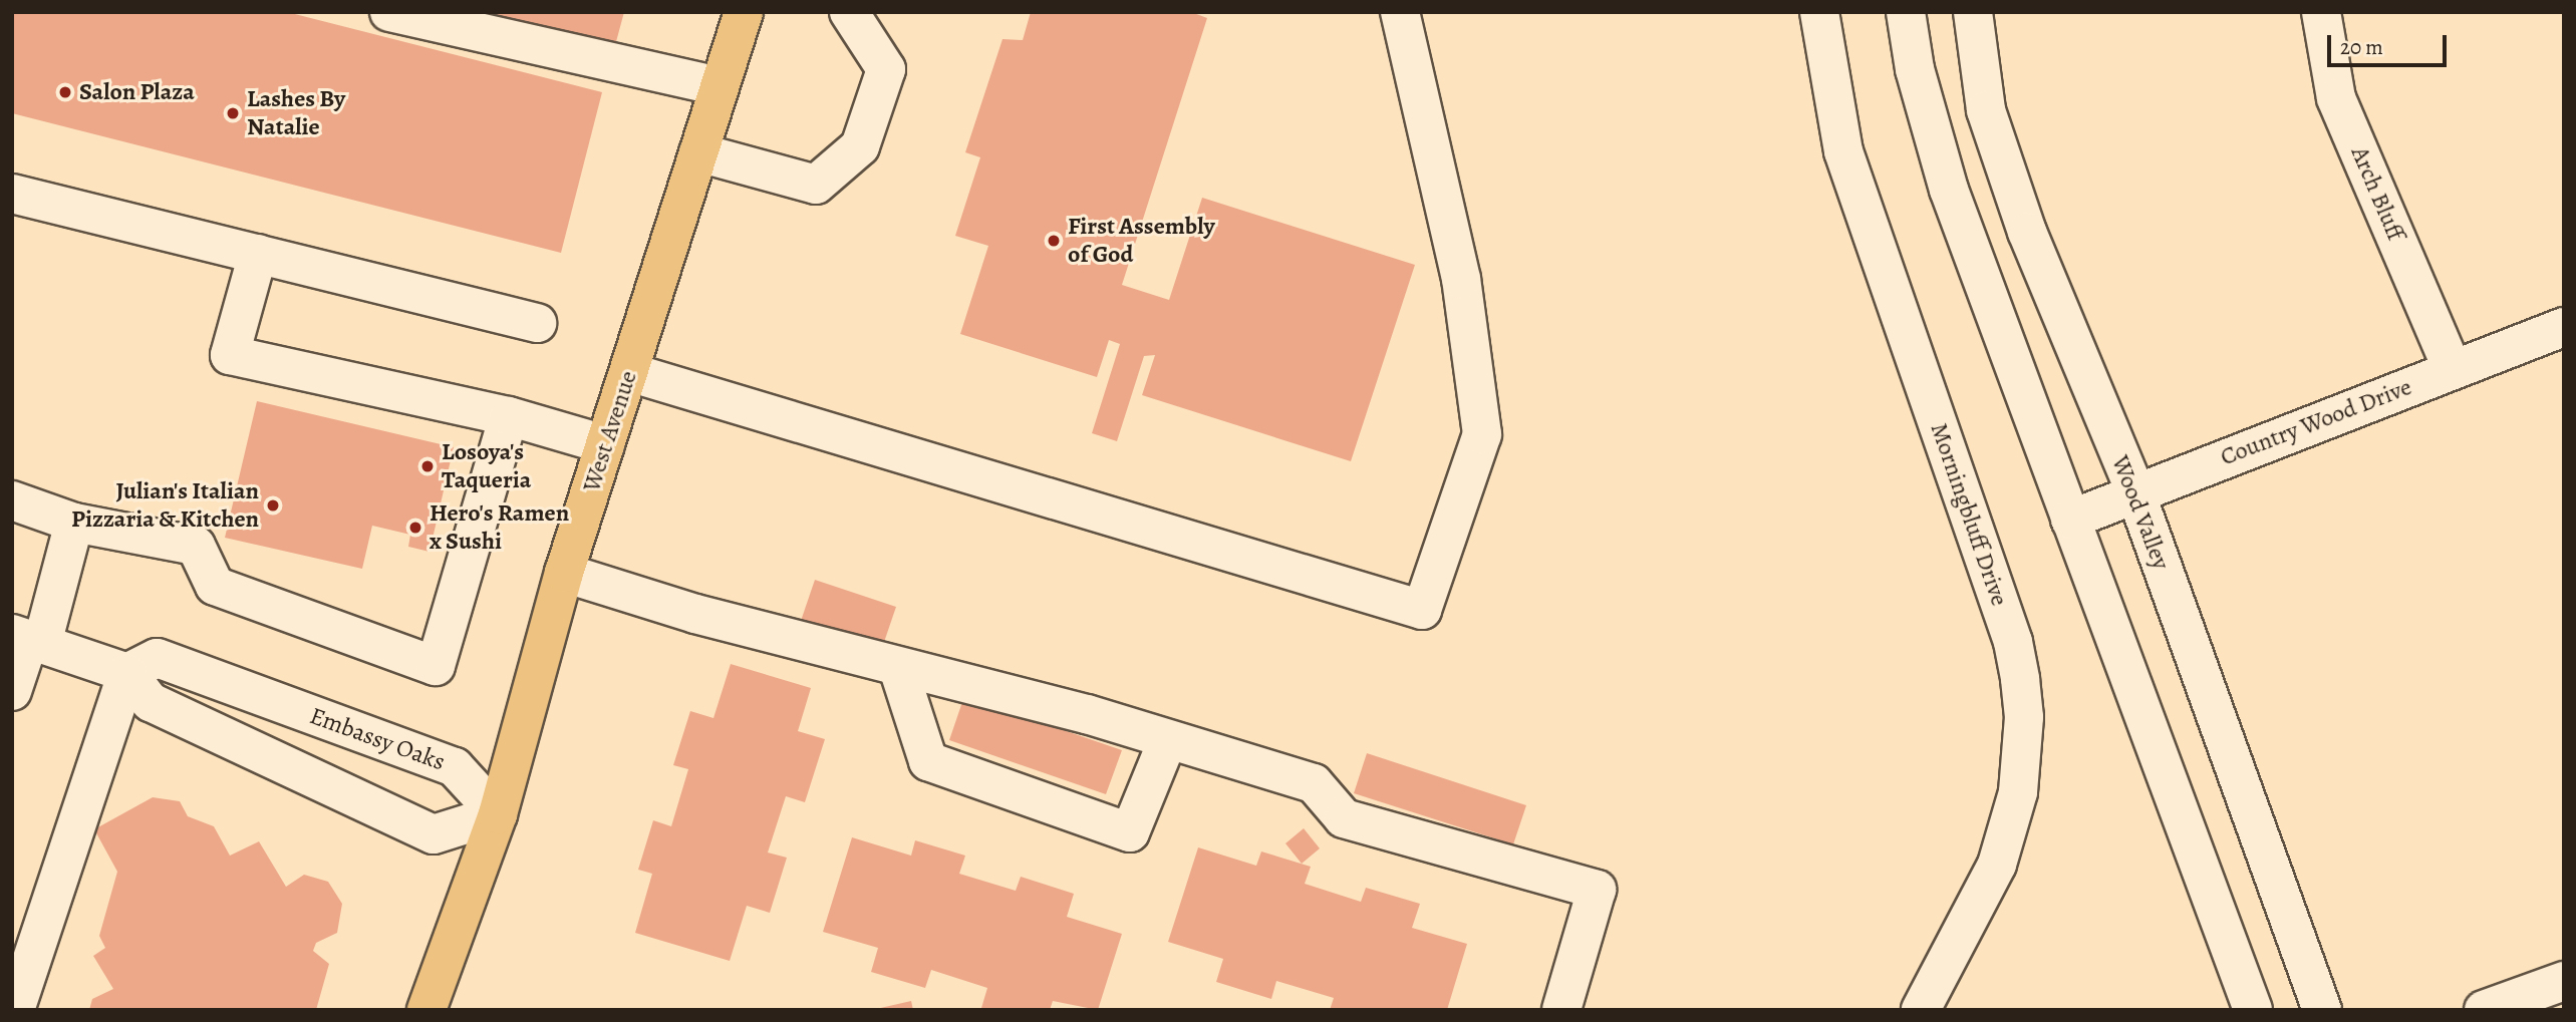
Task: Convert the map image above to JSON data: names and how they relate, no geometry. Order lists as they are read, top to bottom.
{
  "streets": {
    "main road": ["West Avenue"],
    "street": [
      "Arch Bluff",
      "Country Wood Drive",
      "Wood Valley",
      "Morningbluff Drive",
      "Embassy Oaks"
    ]
  },
  "crossings": [
    ["Arch Bluff", "Country Wood Drive"],
    ["Country Wood Drive", "Wood Valley"],
    ["West Avenue", "Embassy Oaks"]
  ],
  "places": [
    "Salon Plaza",
    "Lashes By Natalie",
    "First Assembly of God",
    "Losoya's Taqueria",
    "Julian's Italian Pizzaria & Kitchen",
    "Hero's Ramen x Sushi"
  ],
  "scale_bar": "20 m"
}
